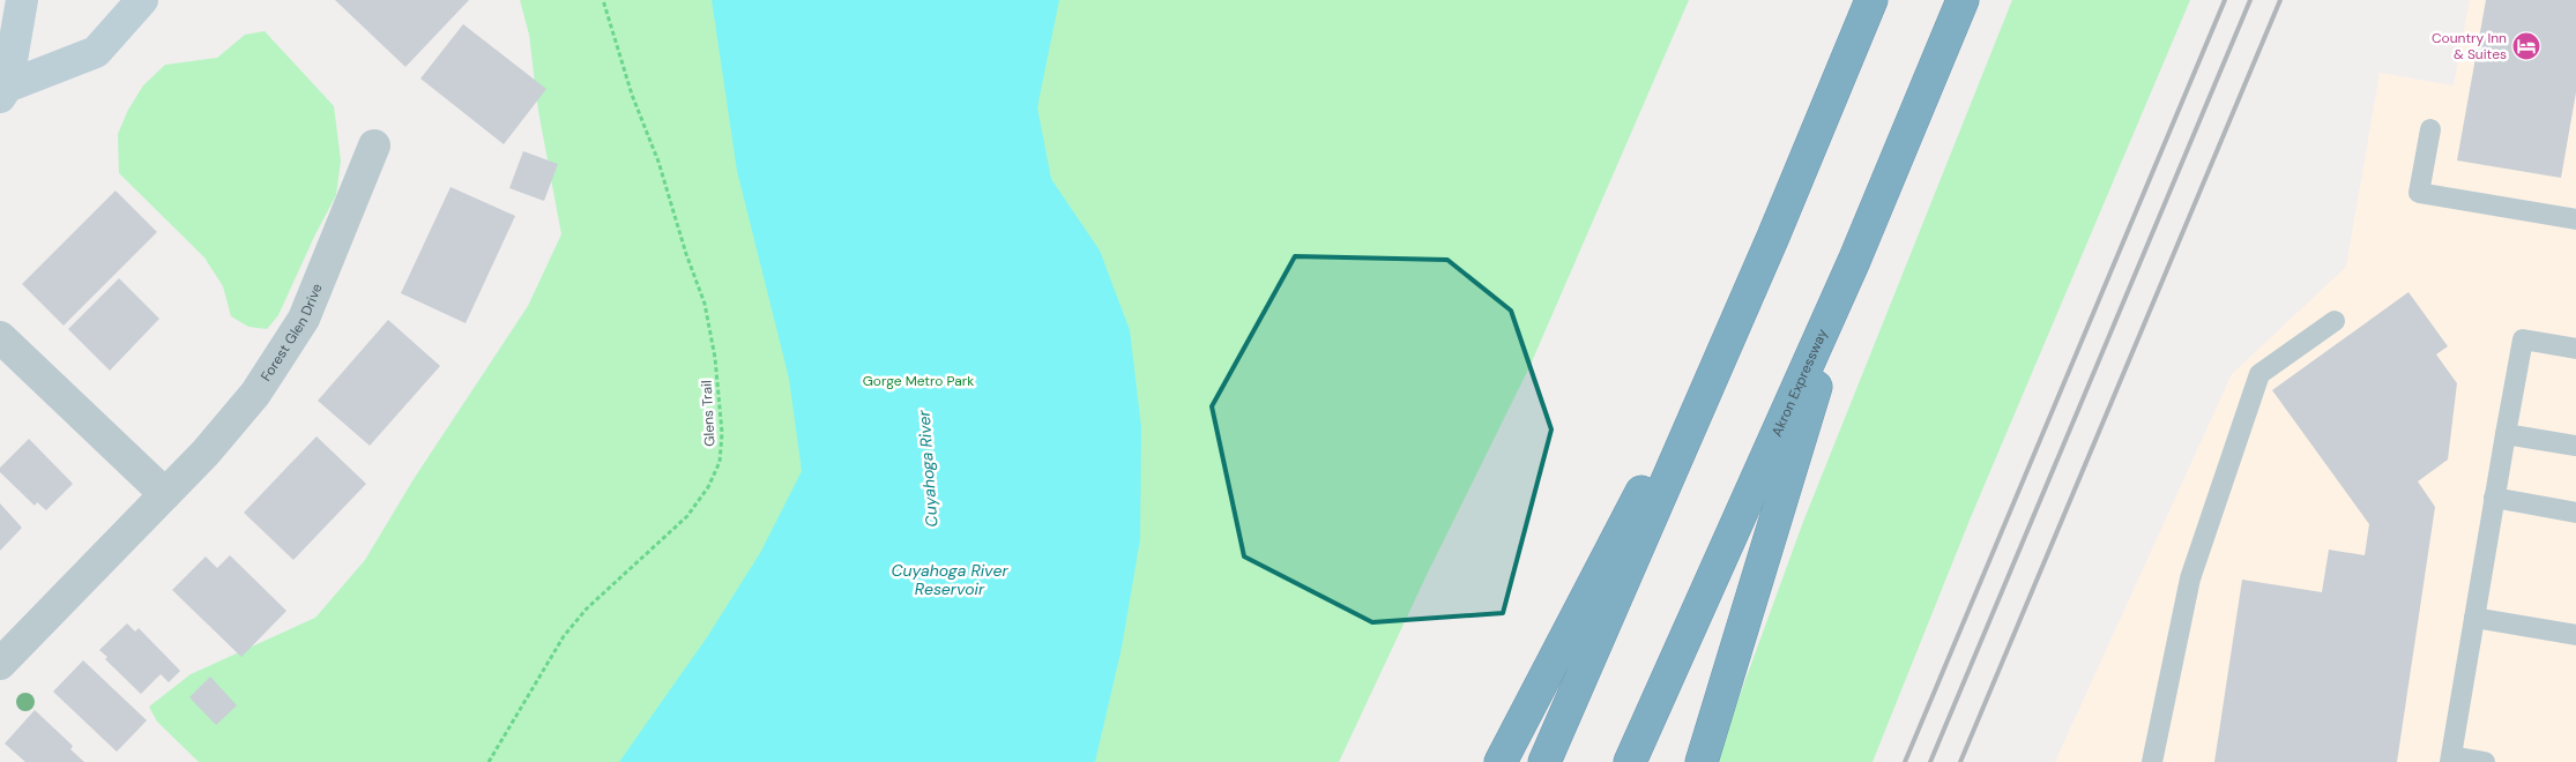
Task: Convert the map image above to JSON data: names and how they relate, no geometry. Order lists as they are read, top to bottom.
{
  "streets": {
    "highway": ["Akron Expressway"],
    "street": ["Forest Glen Drive"],
    "path": ["Glens Trail"]
  },
  "water": ["Cuyahoga River", "Cuyahoga River Reservoir"],
  "parks": ["Gorge Metro Park"],
  "places": {
    "hotel": ["Country Inn & Suites"]
  }
}
